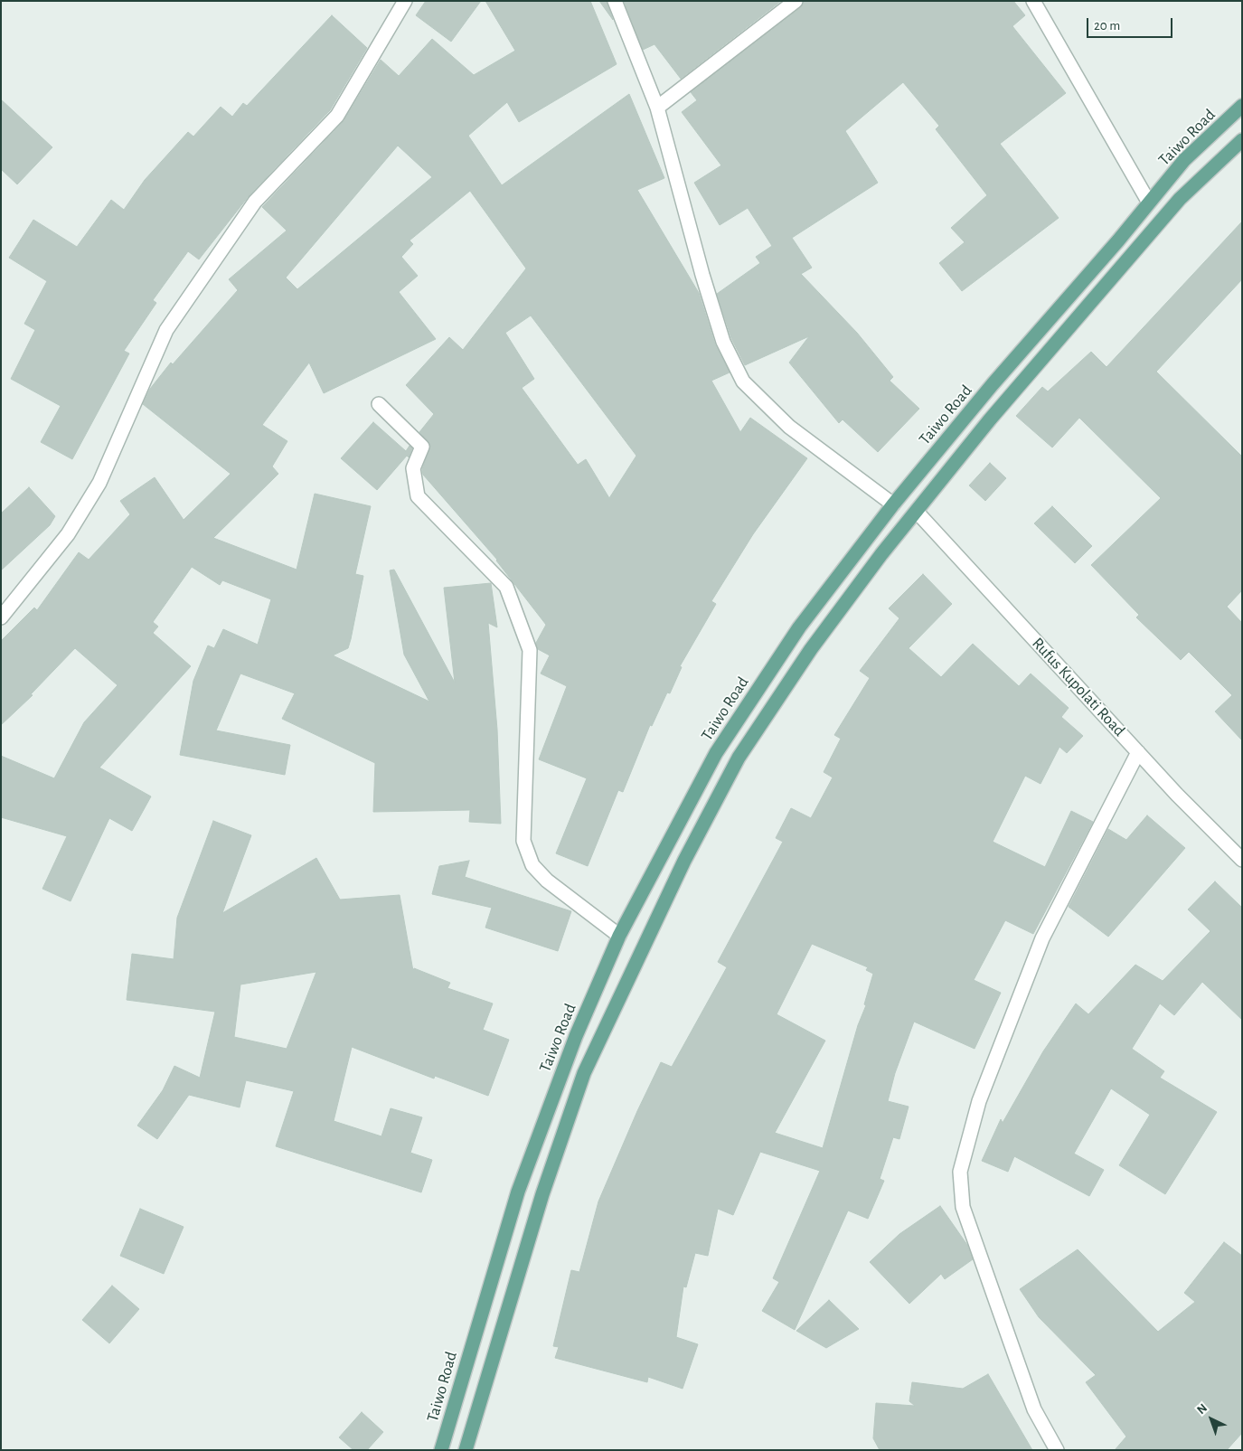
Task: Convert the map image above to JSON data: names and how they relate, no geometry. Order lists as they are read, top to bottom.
{
  "streets": {
    "main road": ["Taiwo Road"],
    "street": ["Rufus Kupolati Road"]
  },
  "scale_bar": "20 m",
  "north": "top left"
}
